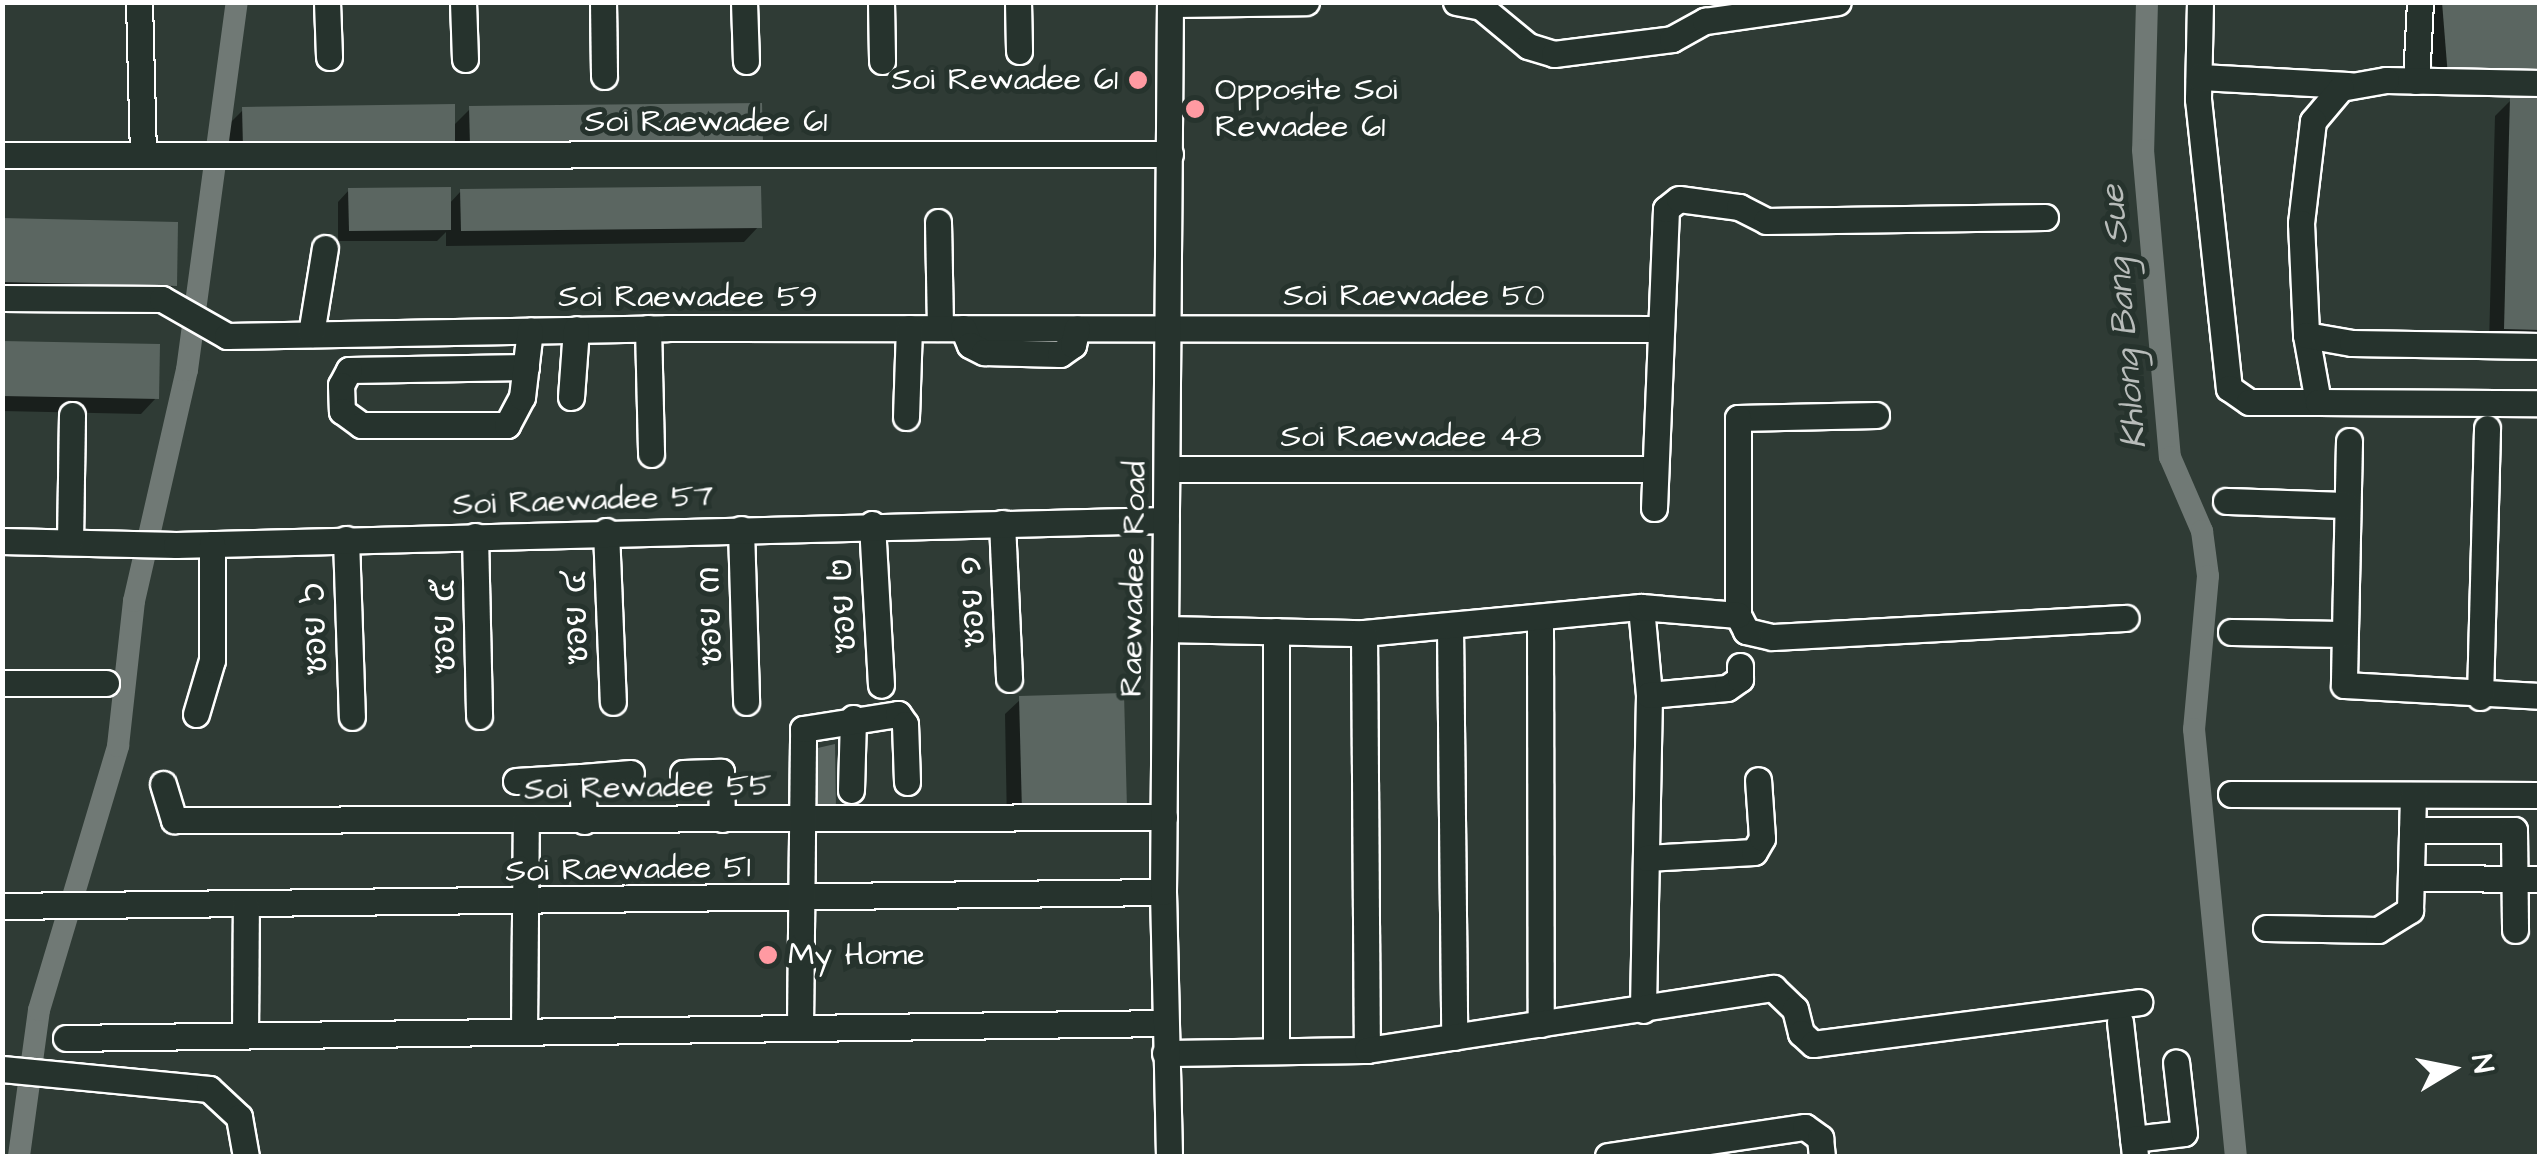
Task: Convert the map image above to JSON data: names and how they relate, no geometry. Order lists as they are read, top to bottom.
{
  "streets": {
    "street": [
      "Soi Raewadee 61",
      "Soi Raewadee 50",
      "Soi Raewadee 59",
      "Soi Raewadee 48",
      "Soi Raewadee 57",
      "Raewadee Road",
      "ซอย ๑",
      "ซอย ๒",
      "ซอย ๓",
      "ซอย ๔",
      "ซอย ๕",
      "ซอย ๖",
      "Soi Rewadee 55",
      "Soi Raewadee 51"
    ]
  },
  "crossings": [
    ["Soi Raewadee 61", "Raewadee Road"],
    ["Soi Raewadee 50", "Soi Raewadee 59"],
    ["Soi Raewadee 50", "Raewadee Road"],
    ["Soi Raewadee 59", "Raewadee Road"],
    ["Soi Raewadee 48", "Raewadee Road"],
    ["Soi Raewadee 57", "Raewadee Road"],
    ["Soi Raewadee 57", "ซอย ๑"],
    ["Soi Raewadee 57", "ซอย ๒"],
    ["Soi Raewadee 57", "ซอย ๓"],
    ["Soi Raewadee 57", "ซอย ๔"],
    ["Soi Raewadee 57", "ซอย ๕"],
    ["Soi Raewadee 57", "ซอย ๖"],
    ["Raewadee Road", "Soi Rewadee 55"],
    ["Raewadee Road", "Soi Raewadee 51"]
  ],
  "water": ["Khlong Bang Sue"],
  "places": ["Soi Rewadee 61", "Opposite Soi Rewadee 61", "My Home"],
  "north": "right"
}
